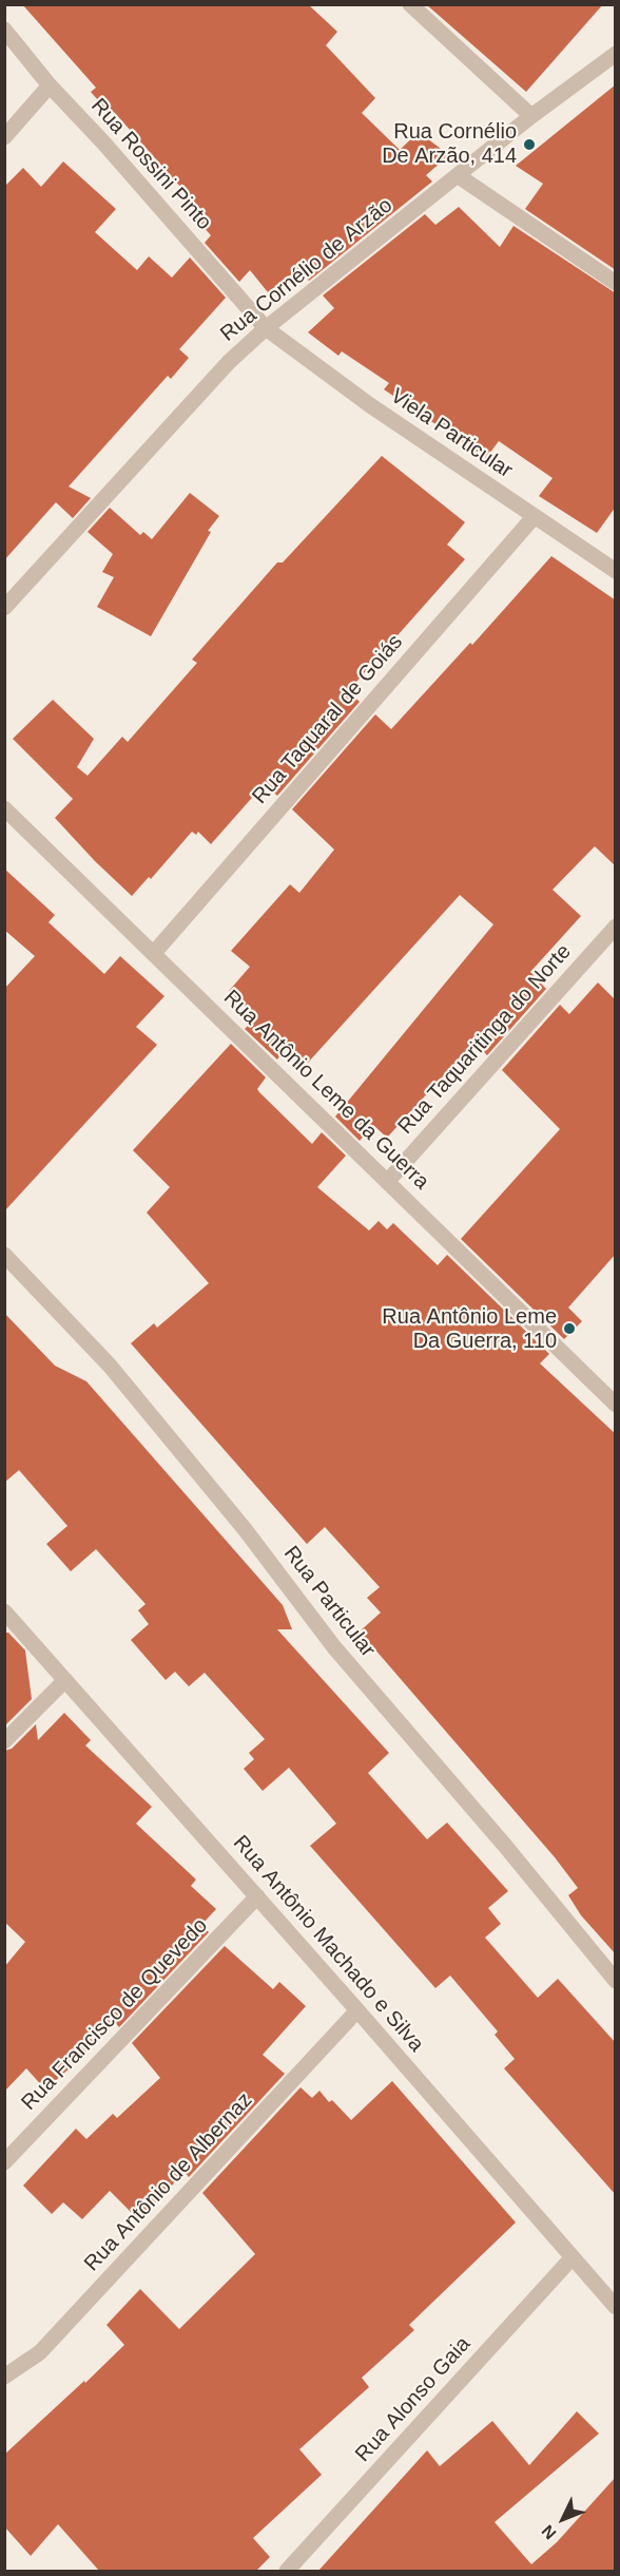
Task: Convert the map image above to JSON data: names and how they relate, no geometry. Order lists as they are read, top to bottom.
{
  "streets": {
    "street": [
      "Rua Rossini Pinto",
      "Rua Cornélio de Arzão",
      "Viela Particular",
      "Rua Taquaral de Goiás",
      "Rua Taquaritinga do Norte",
      "Rua Antônio Leme da Guerra",
      "Rua Particular",
      "Rua Antônio Machado e Silva",
      "Rua Francisco de Quevedo",
      "Rua Antônio de Albernaz",
      "Rua Alonso Gaia"
    ]
  },
  "crossings": [
    ["Rua Rossini Pinto", "Rua Cornélio de Arzão"],
    ["Rua Rossini Pinto", "Viela Particular"],
    ["Rua Cornélio de Arzão", "Viela Particular"],
    ["Viela Particular", "Rua Taquaral de Goiás"],
    ["Rua Taquaral de Goiás", "Rua Antônio Leme da Guerra"],
    ["Rua Taquaritinga do Norte", "Rua Antônio Leme da Guerra"],
    ["Rua Antônio Machado e Silva", "Rua Francisco de Quevedo"],
    ["Rua Antônio Machado e Silva", "Rua Antônio de Albernaz"],
    ["Rua Antônio Machado e Silva", "Rua Alonso Gaia"]
  ],
  "places": ["Rua Cornélio De Arzão, 414", "Rua Antônio Leme Da Guerra, 110"],
  "north": "bottom left"
}
